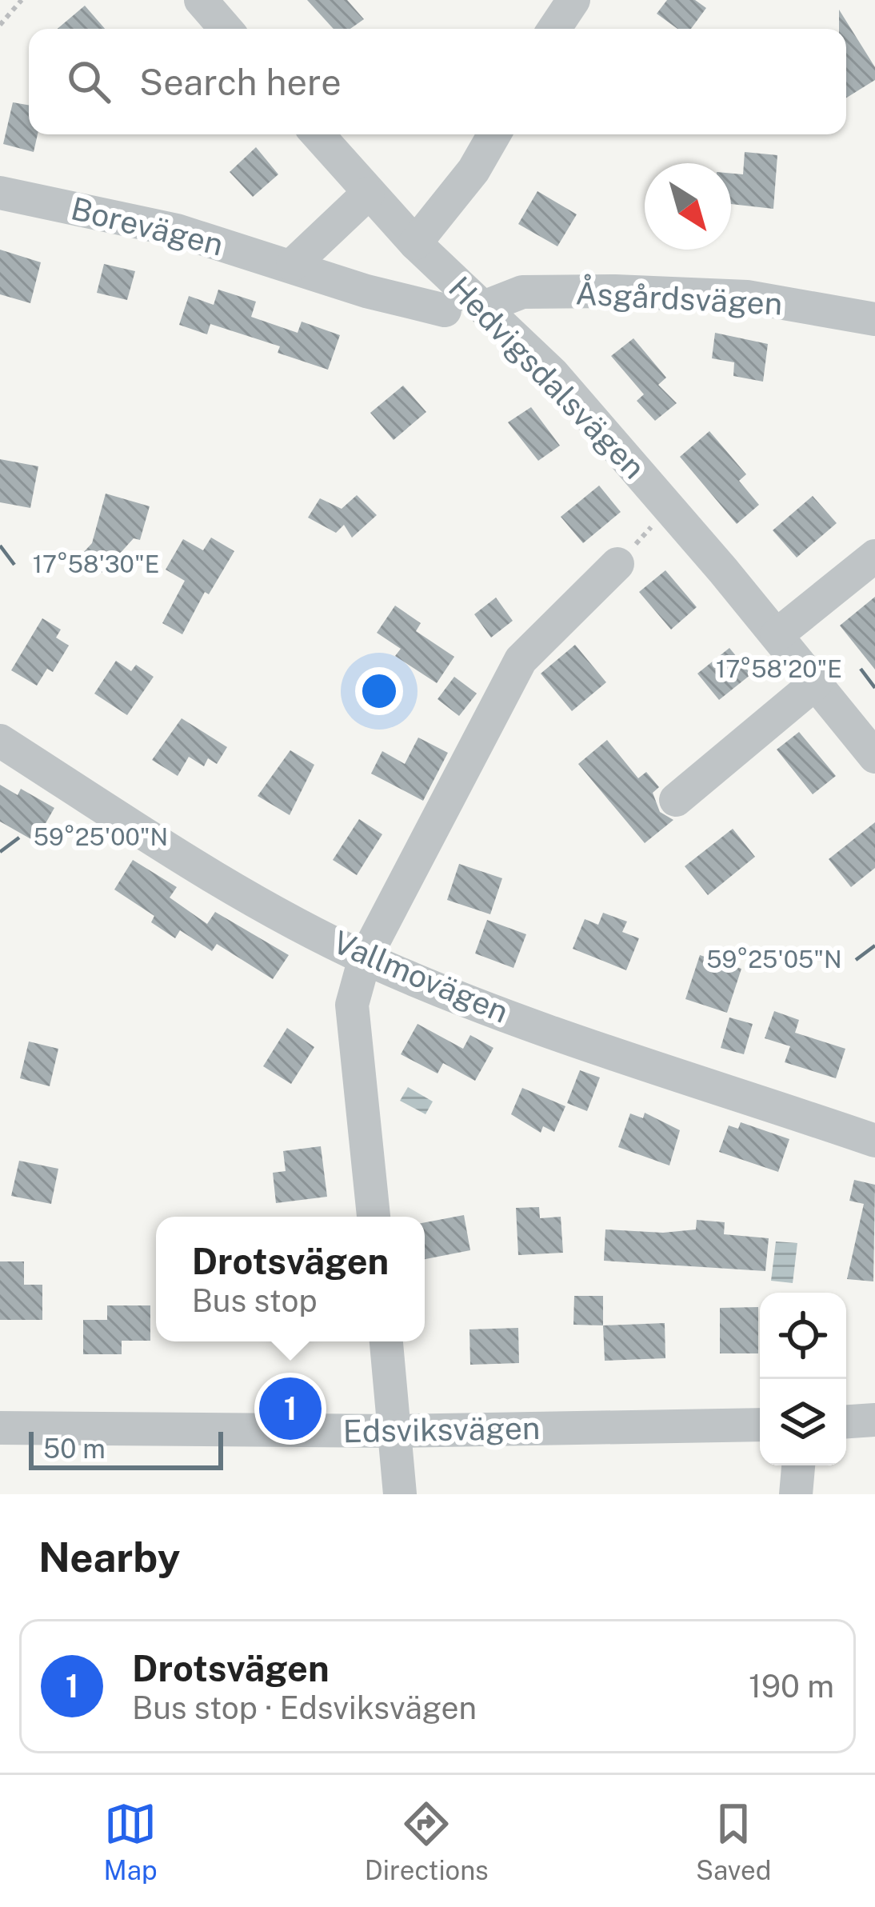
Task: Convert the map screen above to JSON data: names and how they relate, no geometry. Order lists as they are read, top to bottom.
{
  "streets": {
    "street": [
      "Borevägen",
      "Åsgårdsvägen",
      "Hedvigsdalsvägen",
      "Vallmovägen",
      "Edsviksvägen"
    ]
  },
  "crossings": [
    ["Åsgårdsvägen", "Hedvigsdalsvägen"]
  ],
  "scale_bar": "50 m",
  "north": "bottom right",
  "page": {
    "search": "Search here",
    "popup": ["Drotsvägen", "Bus stop"],
    "pins": "1",
    "scale": "50 m",
    "heading": "Nearby",
    "list": [
      {
        "mark": "1",
        "name": "Drotsvägen",
        "note": "Bus stop · Edsviksvägen",
        "value": "190 m"
      }
    ],
    "nav": ["Map", "Directions", "Saved"]
  },
  "coordinates": [
    "17°58'30\"E",
    "17°58'20\"E",
    "59°25'00\"N",
    "59°25'05\"N"
  ]
}
